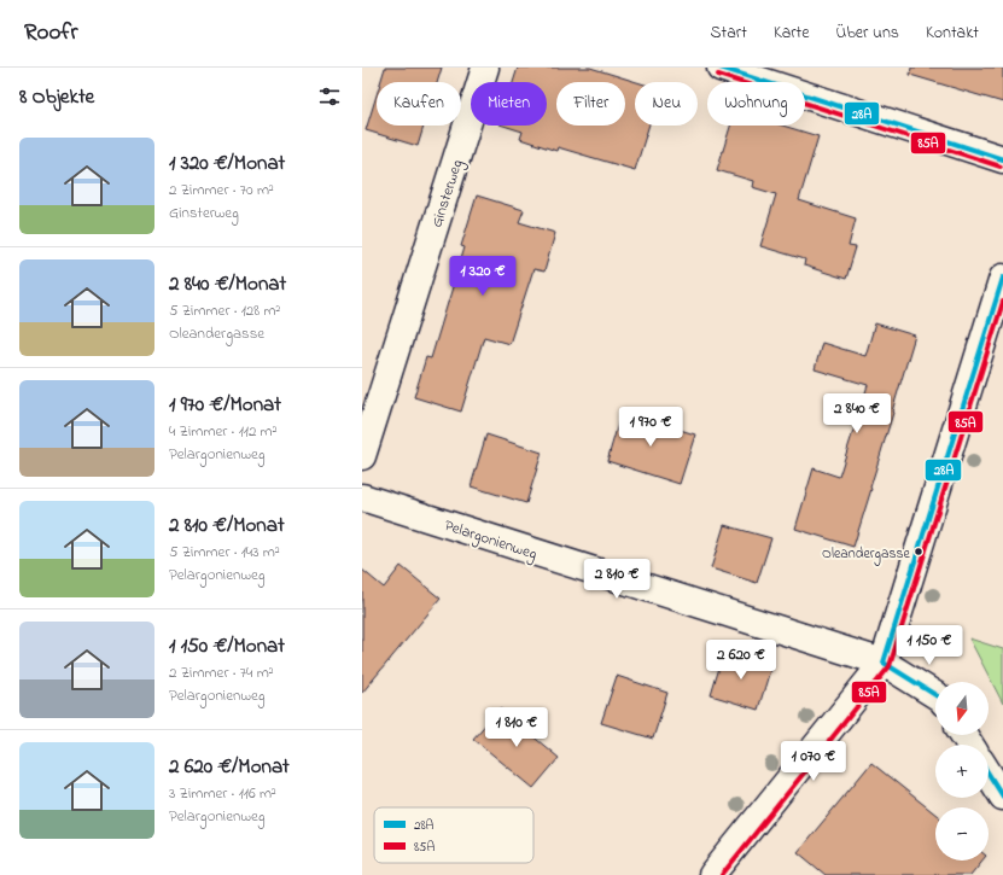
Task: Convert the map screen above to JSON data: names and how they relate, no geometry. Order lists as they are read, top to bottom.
{
  "streets": {
    "street": ["Ginsterweg", "Pelargonienweg"]
  },
  "places": ["Oleandergasse"],
  "lines": ["transit line 28A", "transit line 85A"],
  "legend": ["28A", "85A"],
  "north": "bottom",
  "page": {
    "header": "Roofr",
    "nav": [
      "Start",
      "Karte",
      "Über uns",
      "Kontakt"
    ],
    "heading": "8 Objekte",
    "chip": [
      "Kaufen",
      "Mieten",
      "Filter",
      "Neu",
      "Wohnung"
    ],
    "list": [
      {
        "name": "1 320 €/Monat",
        "note": "2 Zimmer · 70 m² · Ginsterweg"
      },
      {
        "name": "2 840 €/Monat",
        "note": "5 Zimmer · 128 m² · Oleandergasse"
      },
      {
        "name": "1 970 €/Monat",
        "note": "4 Zimmer · 112 m² · Pelargonienweg"
      },
      {
        "name": "2 810 €/Monat",
        "note": "5 Zimmer · 143 m² · Pelargonienweg"
      },
      {
        "name": "1 150 €/Monat",
        "note": "2 Zimmer · 74 m² · Pelargonienweg"
      },
      {
        "name": "2 620 €/Monat",
        "note": "3 Zimmer · 116 m² · Pelargonienweg"
      }
    ],
    "price": [
      "1 320 €",
      "2 840 €",
      "1 970 €",
      "2 810 €",
      "1 150 €",
      "2 620 €",
      "1 810 €",
      "1 070 €"
    ],
    "map_buttons": ["+", "−"]
  }
}
